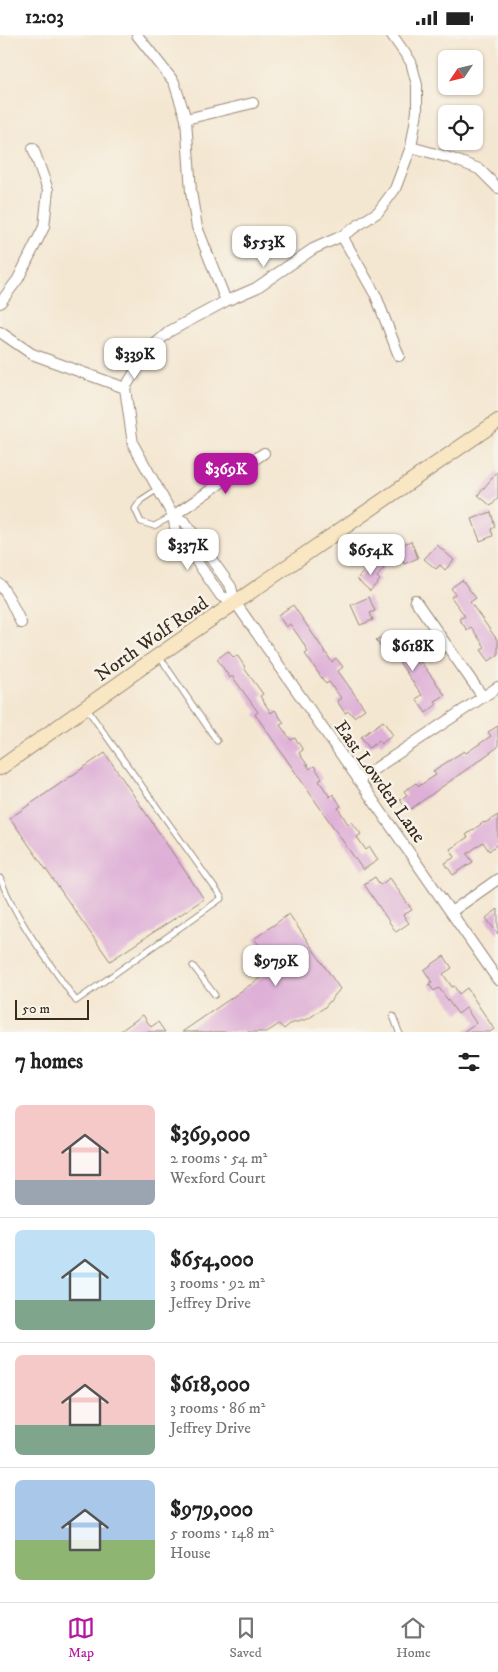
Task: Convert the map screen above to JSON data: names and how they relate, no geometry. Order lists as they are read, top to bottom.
{
  "streets": {
    "main road": ["North Wolf Road"],
    "street": ["East Lowden Lane"]
  },
  "crossings": [
    ["North Wolf Road", "East Lowden Lane"]
  ],
  "scale_bar": "50 m",
  "north": "bottom left",
  "page": {
    "status": "12:03",
    "price": [
      "$553K",
      "$339K",
      "$369K",
      "$337K",
      "$654K",
      "$618K",
      "$979K"
    ],
    "scale": "50 m",
    "heading": "7 homes",
    "list": [
      {
        "name": "$369,000",
        "note": "2 rooms · 54 m² · Wexford Court"
      },
      {
        "name": "$654,000",
        "note": "3 rooms · 92 m² · Jeffrey Drive"
      },
      {
        "name": "$618,000",
        "note": "3 rooms · 86 m² · Jeffrey Drive"
      },
      {
        "name": "$979,000",
        "note": "5 rooms · 148 m² · House"
      }
    ],
    "tabs": ["Map", "Saved", "Home"]
  }
}
